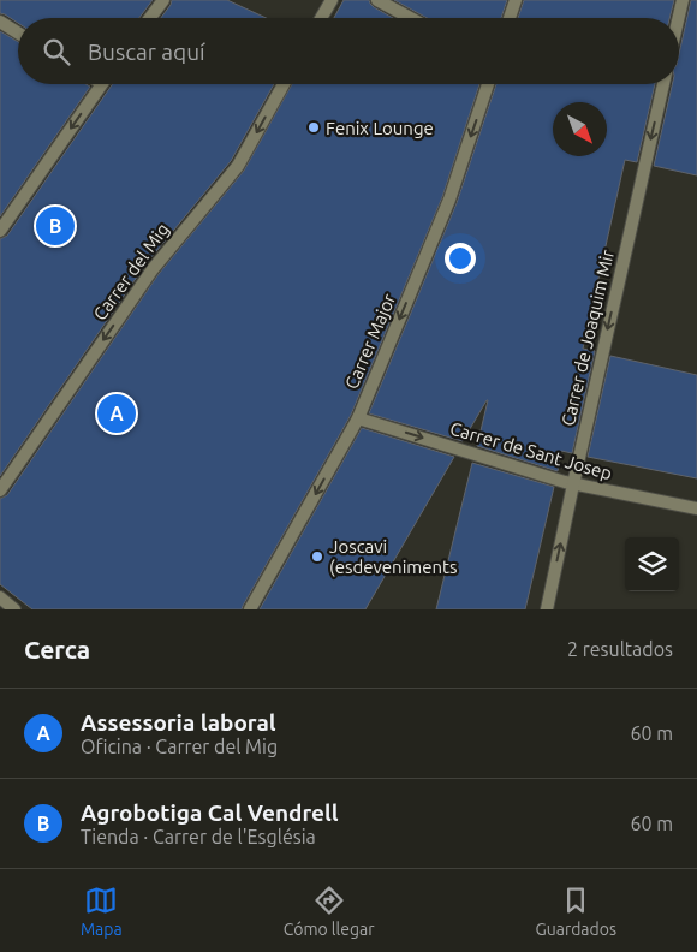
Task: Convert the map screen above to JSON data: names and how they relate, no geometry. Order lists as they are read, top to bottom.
{
  "streets": {
    "street": [
      "Carrer del Mig",
      "Carrer de Joaquim Mir",
      "Carrer Major",
      "Carrer de Sant Josep"
    ]
  },
  "crossings": [
    ["Carrer de Joaquim Mir", "Carrer de Sant Josep"],
    ["Carrer Major", "Carrer de Sant Josep"]
  ],
  "one_way": ["Carrer del Mig", "Carrer Major", "Carrer de Sant Josep"],
  "places": ["Fenix Lounge", "Joscavi (esdeveniments"],
  "north": "bottom right",
  "page": {
    "search": "Buscar aquí",
    "pins": ["B", "A"],
    "heading": ["Cerca", "2 resultados"],
    "list": [
      {
        "mark": "A",
        "name": "Assessoria laboral",
        "note": "Oficina · Carrer del Mig",
        "value": "60 m"
      },
      {
        "mark": "B",
        "name": "Agrobotiga Cal Vendrell",
        "note": "Tienda · Carrer de l'Església",
        "value": "60 m"
      }
    ],
    "nav": ["Mapa", "Cómo llegar", "Guardados"]
  }
}
